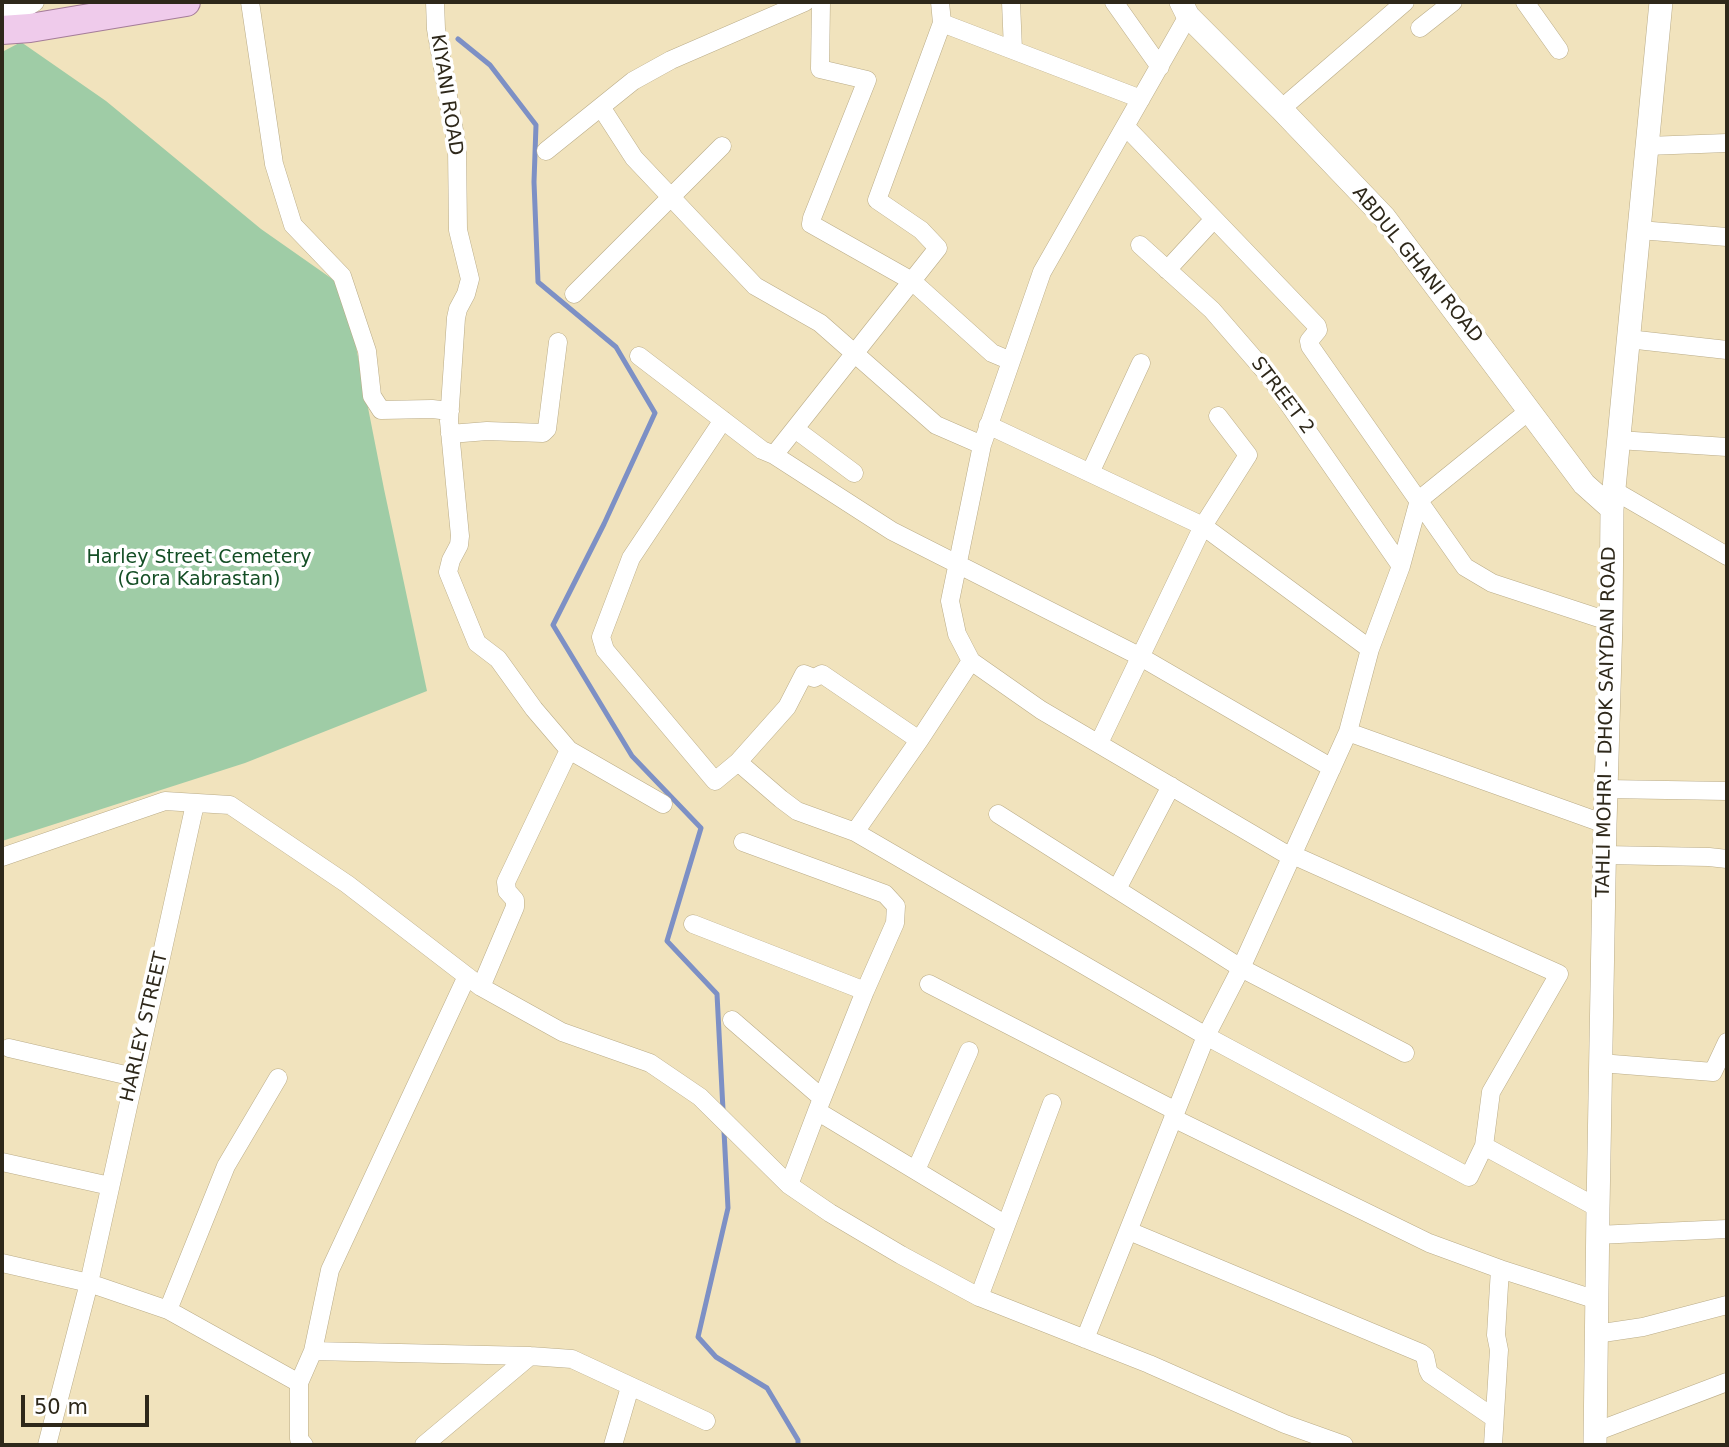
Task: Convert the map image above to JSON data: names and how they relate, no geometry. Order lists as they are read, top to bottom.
{
  "streets": {
    "street": [
      "KIYANI ROAD",
      "ABDUL GHANI ROAD",
      "STREET 2",
      "TAHLI MOHRI - DHOK SAIYDAN ROAD",
      "HARLEY STREET"
    ]
  },
  "crossings": [
    ["ABDUL GHANI ROAD", "TAHLI MOHRI - DHOK SAIYDAN ROAD"]
  ],
  "parks": ["Harley Street Cemetery (Gora Kabrastan)"],
  "scale_bar": "50 m"
}
